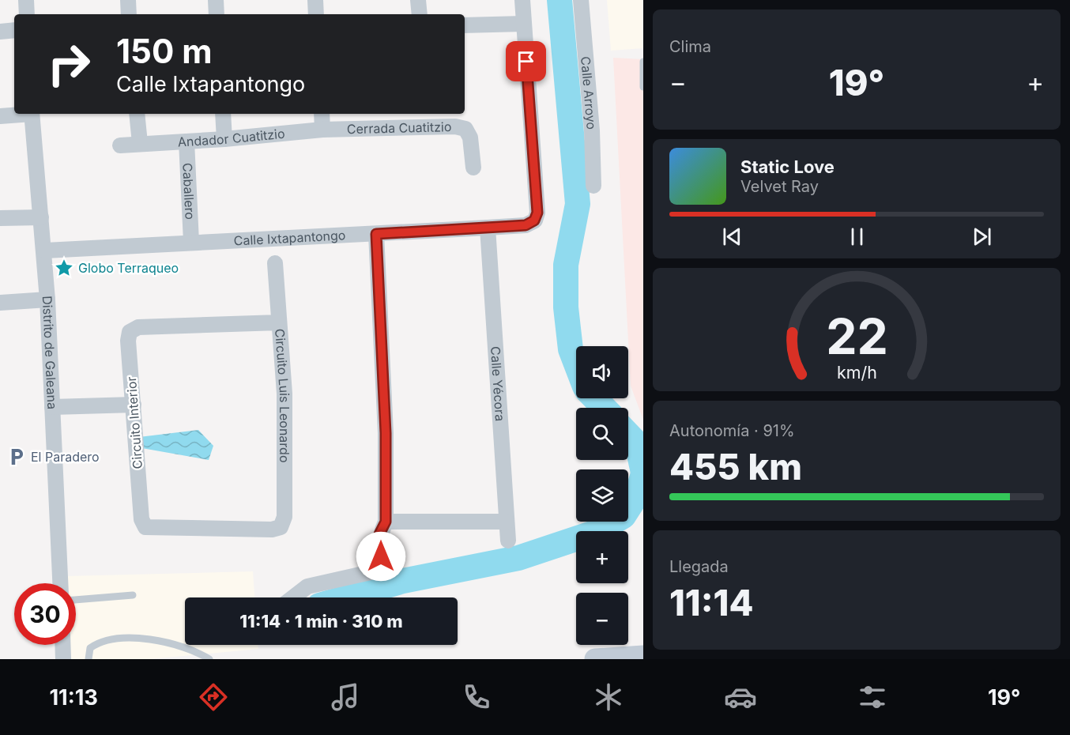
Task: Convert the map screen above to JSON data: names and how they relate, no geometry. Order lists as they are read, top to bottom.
{
  "streets": {
    "street": [
      "Calle Arroyo",
      "Cerrada Cuatitzio",
      "Andador Cuatitzio",
      "Caballero",
      "Calle Ixtapantongo",
      "Distrito de Galeana",
      "Calle Yécora",
      "Circuito Luis Leonardo",
      "Circuito Interior"
    ]
  },
  "crossings": [
    ["Cerrada Cuatitzio", "Andador Cuatitzio"],
    ["Andador Cuatitzio", "Caballero"],
    ["Caballero", "Calle Ixtapantongo"],
    ["Calle Ixtapantongo", "Distrito de Galeana"],
    ["Calle Ixtapantongo", "Calle Yécora"],
    ["Circuito Luis Leonardo", "Circuito Interior"]
  ],
  "places": {
    "place": ["Globo Terraqueo"],
    "parking": ["El Paradero"]
  },
  "page": {
    "tile": [
      "Clima",
      ["Autonomía · 91%", "455 km"],
      ["Llegada", "11:14"]
    ],
    "turn": ["150 m", "Calle Ixtapantongo"],
    "heat": ["−", "19°", "+"],
    "song": ["Static Love", "Velvet Ray"],
    "map_buttons": ["+", "−"],
    "limit": "30",
    "trip": "11:14 · 1 min · 310 m",
    "tabs": ["11:13", "19°"],
    "gauge": ["22", "km/h"]
  }
}
